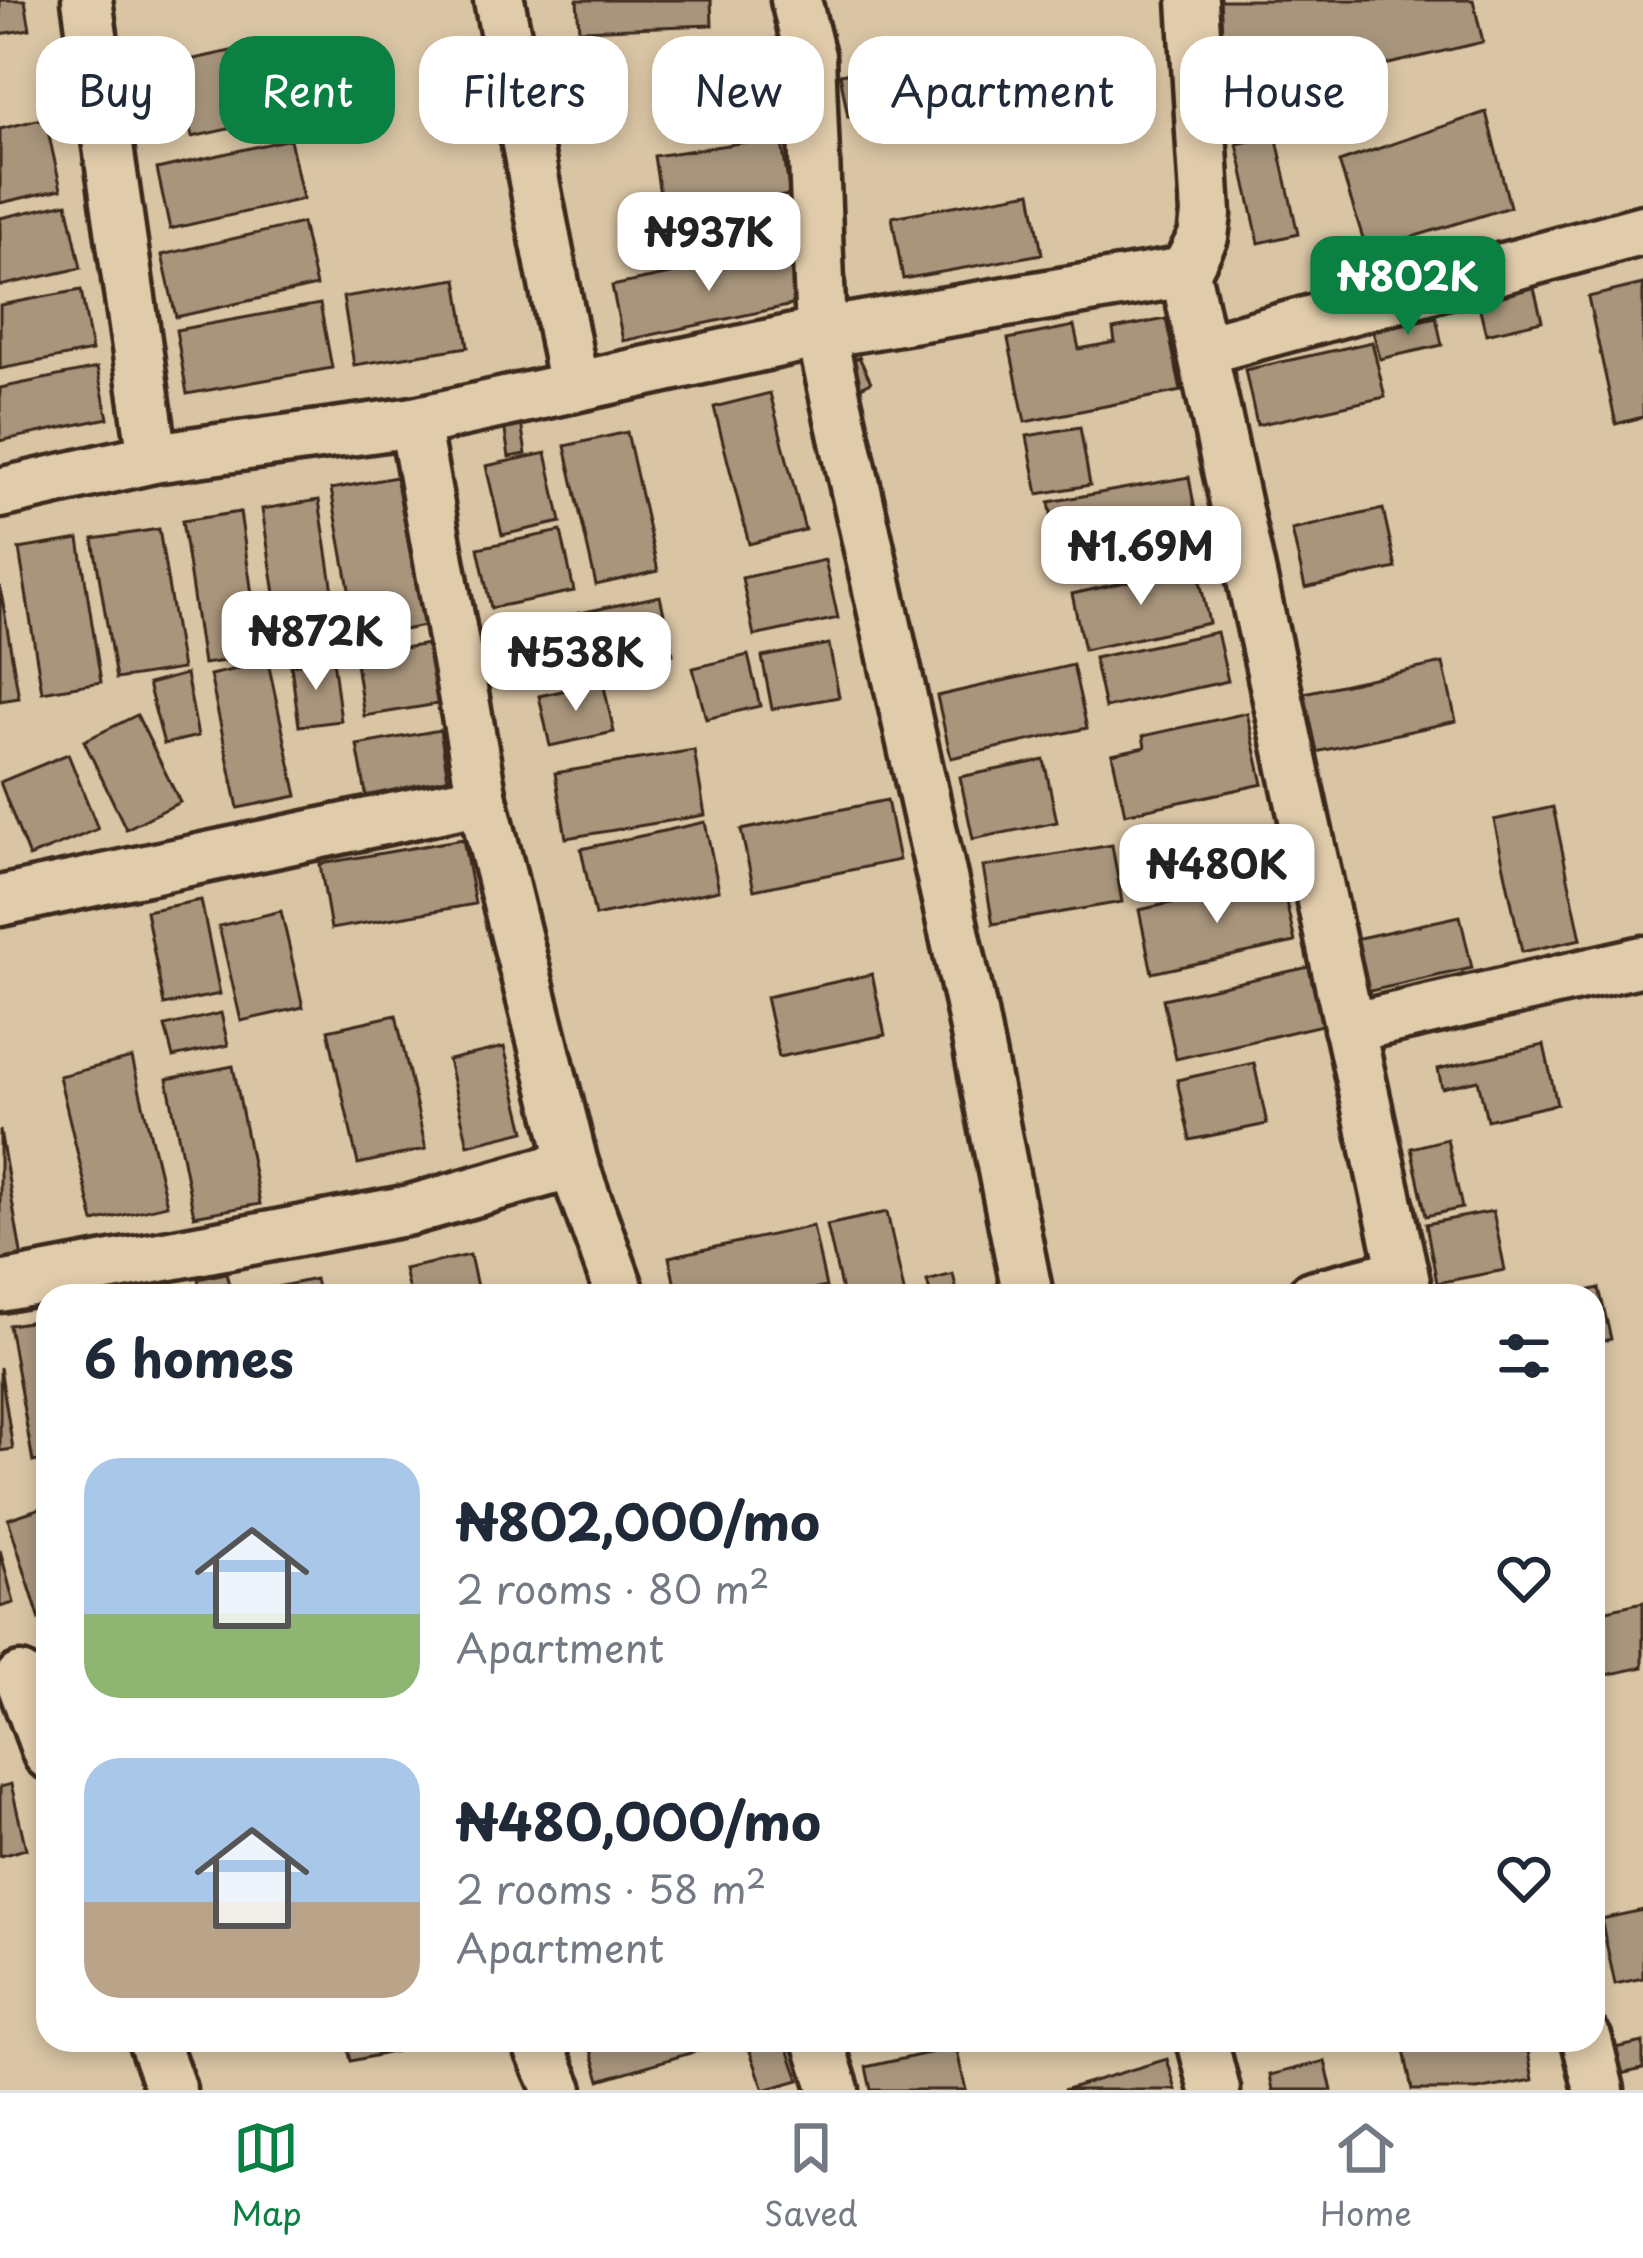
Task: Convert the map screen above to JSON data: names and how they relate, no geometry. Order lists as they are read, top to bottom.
{
  "page": {
    "chip": [
      "Buy",
      "Rent",
      "Filters",
      "New",
      "Apartment",
      "House"
    ],
    "price": [
      "₦937K",
      "₦802K",
      "₦1.69M",
      "₦872K",
      "₦538K",
      "₦480K"
    ],
    "heading": "6 homes",
    "list": [
      {
        "name": "₦802,000/mo",
        "note": "2 rooms · 80 m² · Apartment"
      },
      {
        "name": "₦480,000/mo",
        "note": "2 rooms · 58 m² · Apartment"
      }
    ],
    "tabs": ["Map", "Saved", "Home"]
  }
}
